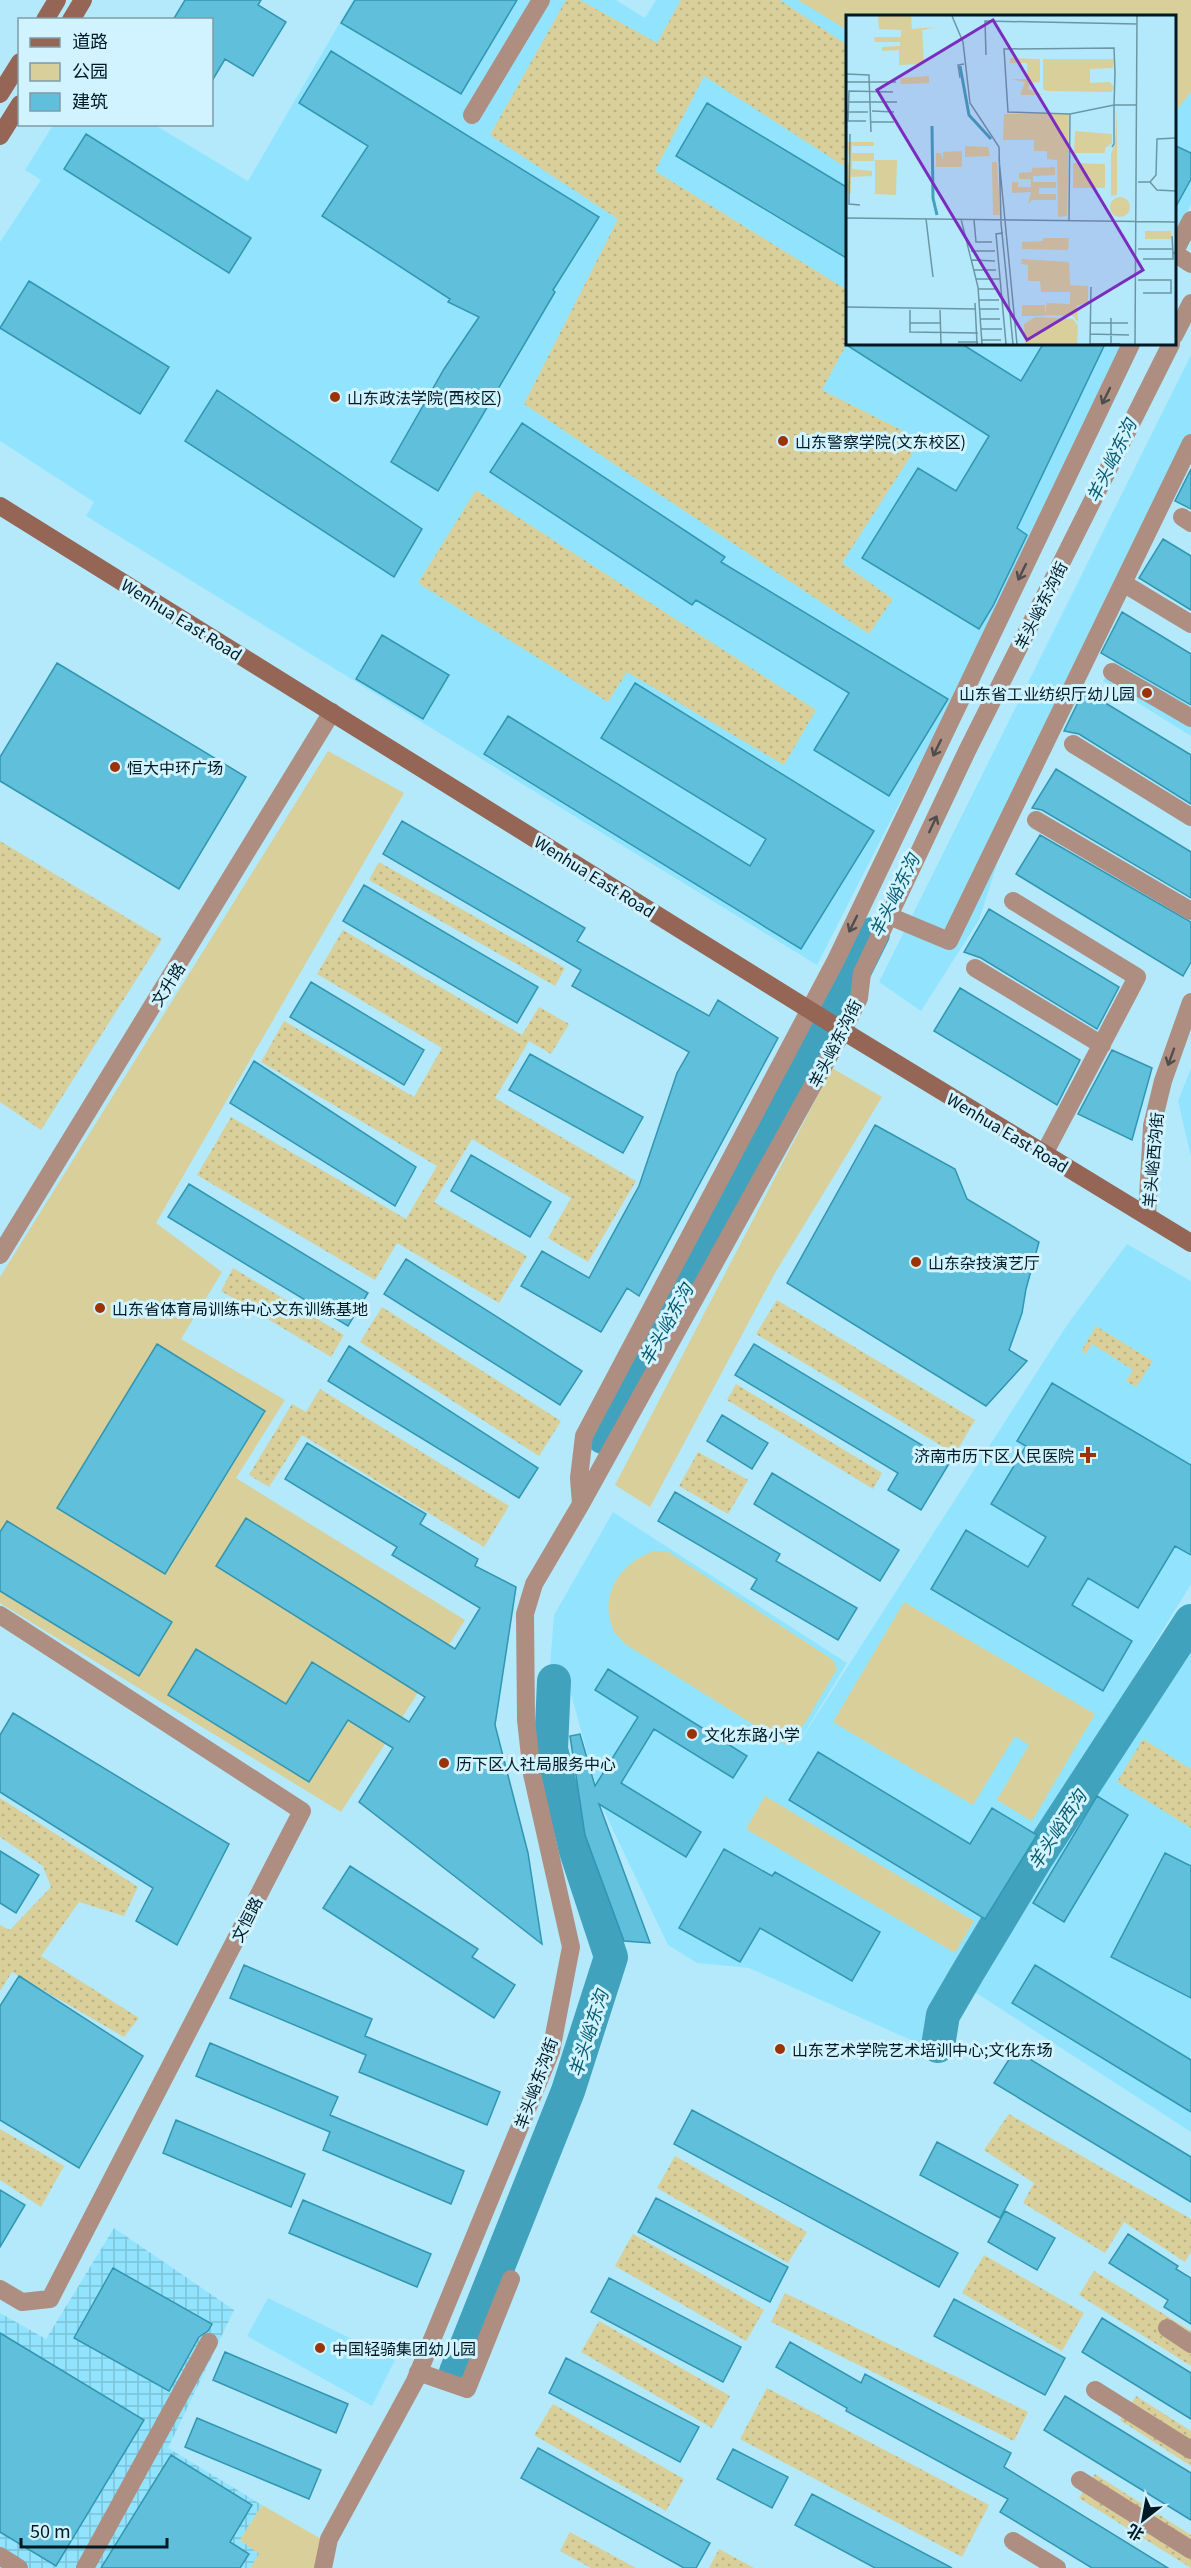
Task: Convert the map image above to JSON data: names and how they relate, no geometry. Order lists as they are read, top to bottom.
{
  "streets": {
    "main road": ["Wenhua East Road"],
    "street": [
      "羊头峪东沟街",
      "文升路",
      "羊头峪西沟街",
      "文恒路"
    ]
  },
  "crossings": [
    ["羊头峪东沟街", "Wenhua East Road"],
    ["Wenhua East Road", "文升路"],
    ["Wenhua East Road", "羊头峪西沟街"]
  ],
  "water": ["羊头峪东沟", "羊头峪西沟"],
  "places": {
    "other": [
      "山东政法学院(西校区)",
      "山东警察学院(文东校区)",
      "山东省工业纺织厅幼儿园",
      "恒大中环广场",
      "山东杂技演艺厅",
      "山东省体育局训练中心文东训练基地",
      "文化东路小学",
      "历下区人社局服务中心",
      "山东艺术学院艺术培训中心;文化东场",
      "中国轻骑集团幼儿园"
    ],
    "health": ["济南市历下区人民医院"]
  },
  "legend": ["道路", "公园", "建筑"],
  "scale_bar": "50 m",
  "north": "bottom left"
}
